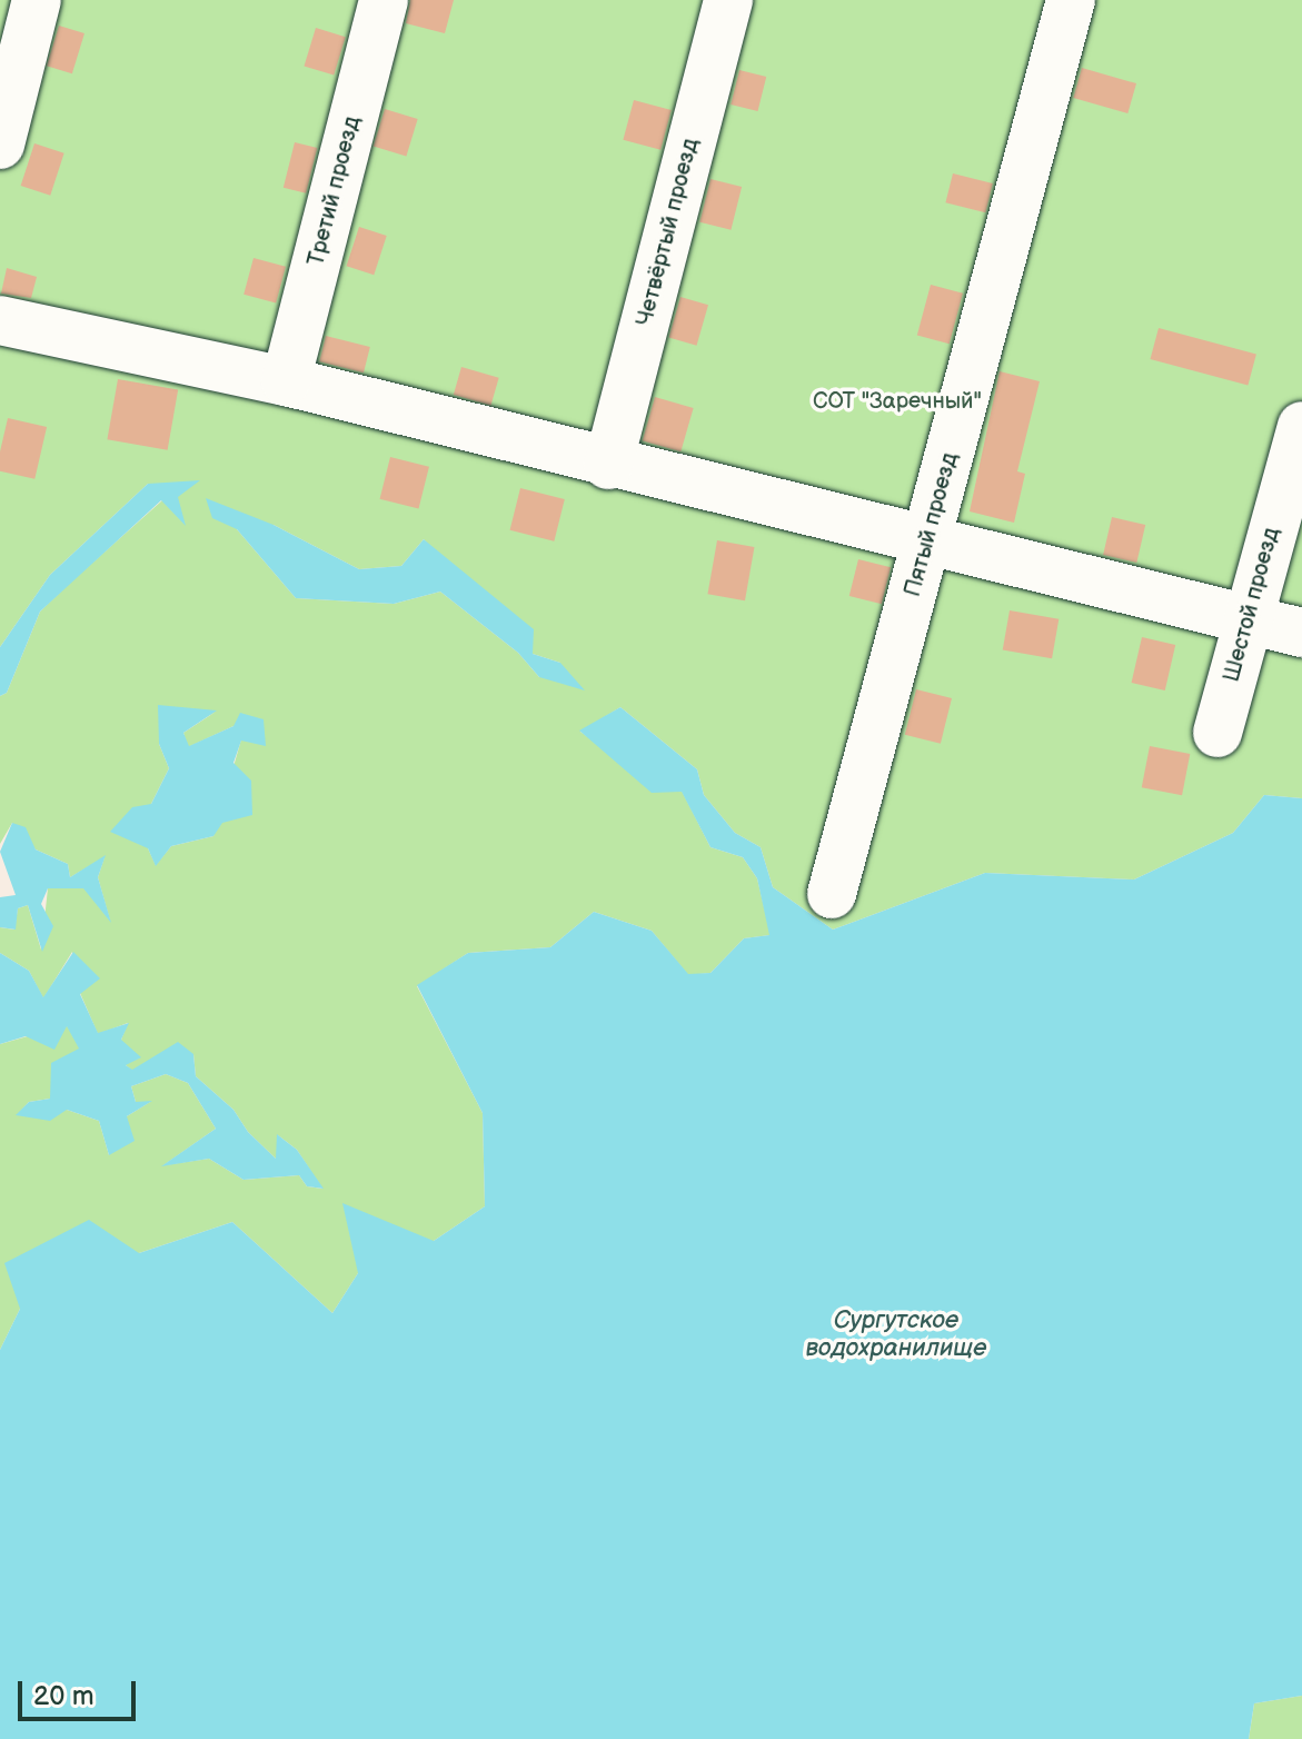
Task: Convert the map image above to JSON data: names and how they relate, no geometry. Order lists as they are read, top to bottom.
{
  "streets": {
    "street": [
      "Третий проезд",
      "Четвёртый проезд",
      "Пятый проезд",
      "Шестой проезд"
    ]
  },
  "water": ["Сургутское водохранилище"],
  "parks": ["СОТ \"Заречный\""],
  "scale_bar": "20 m"
}
